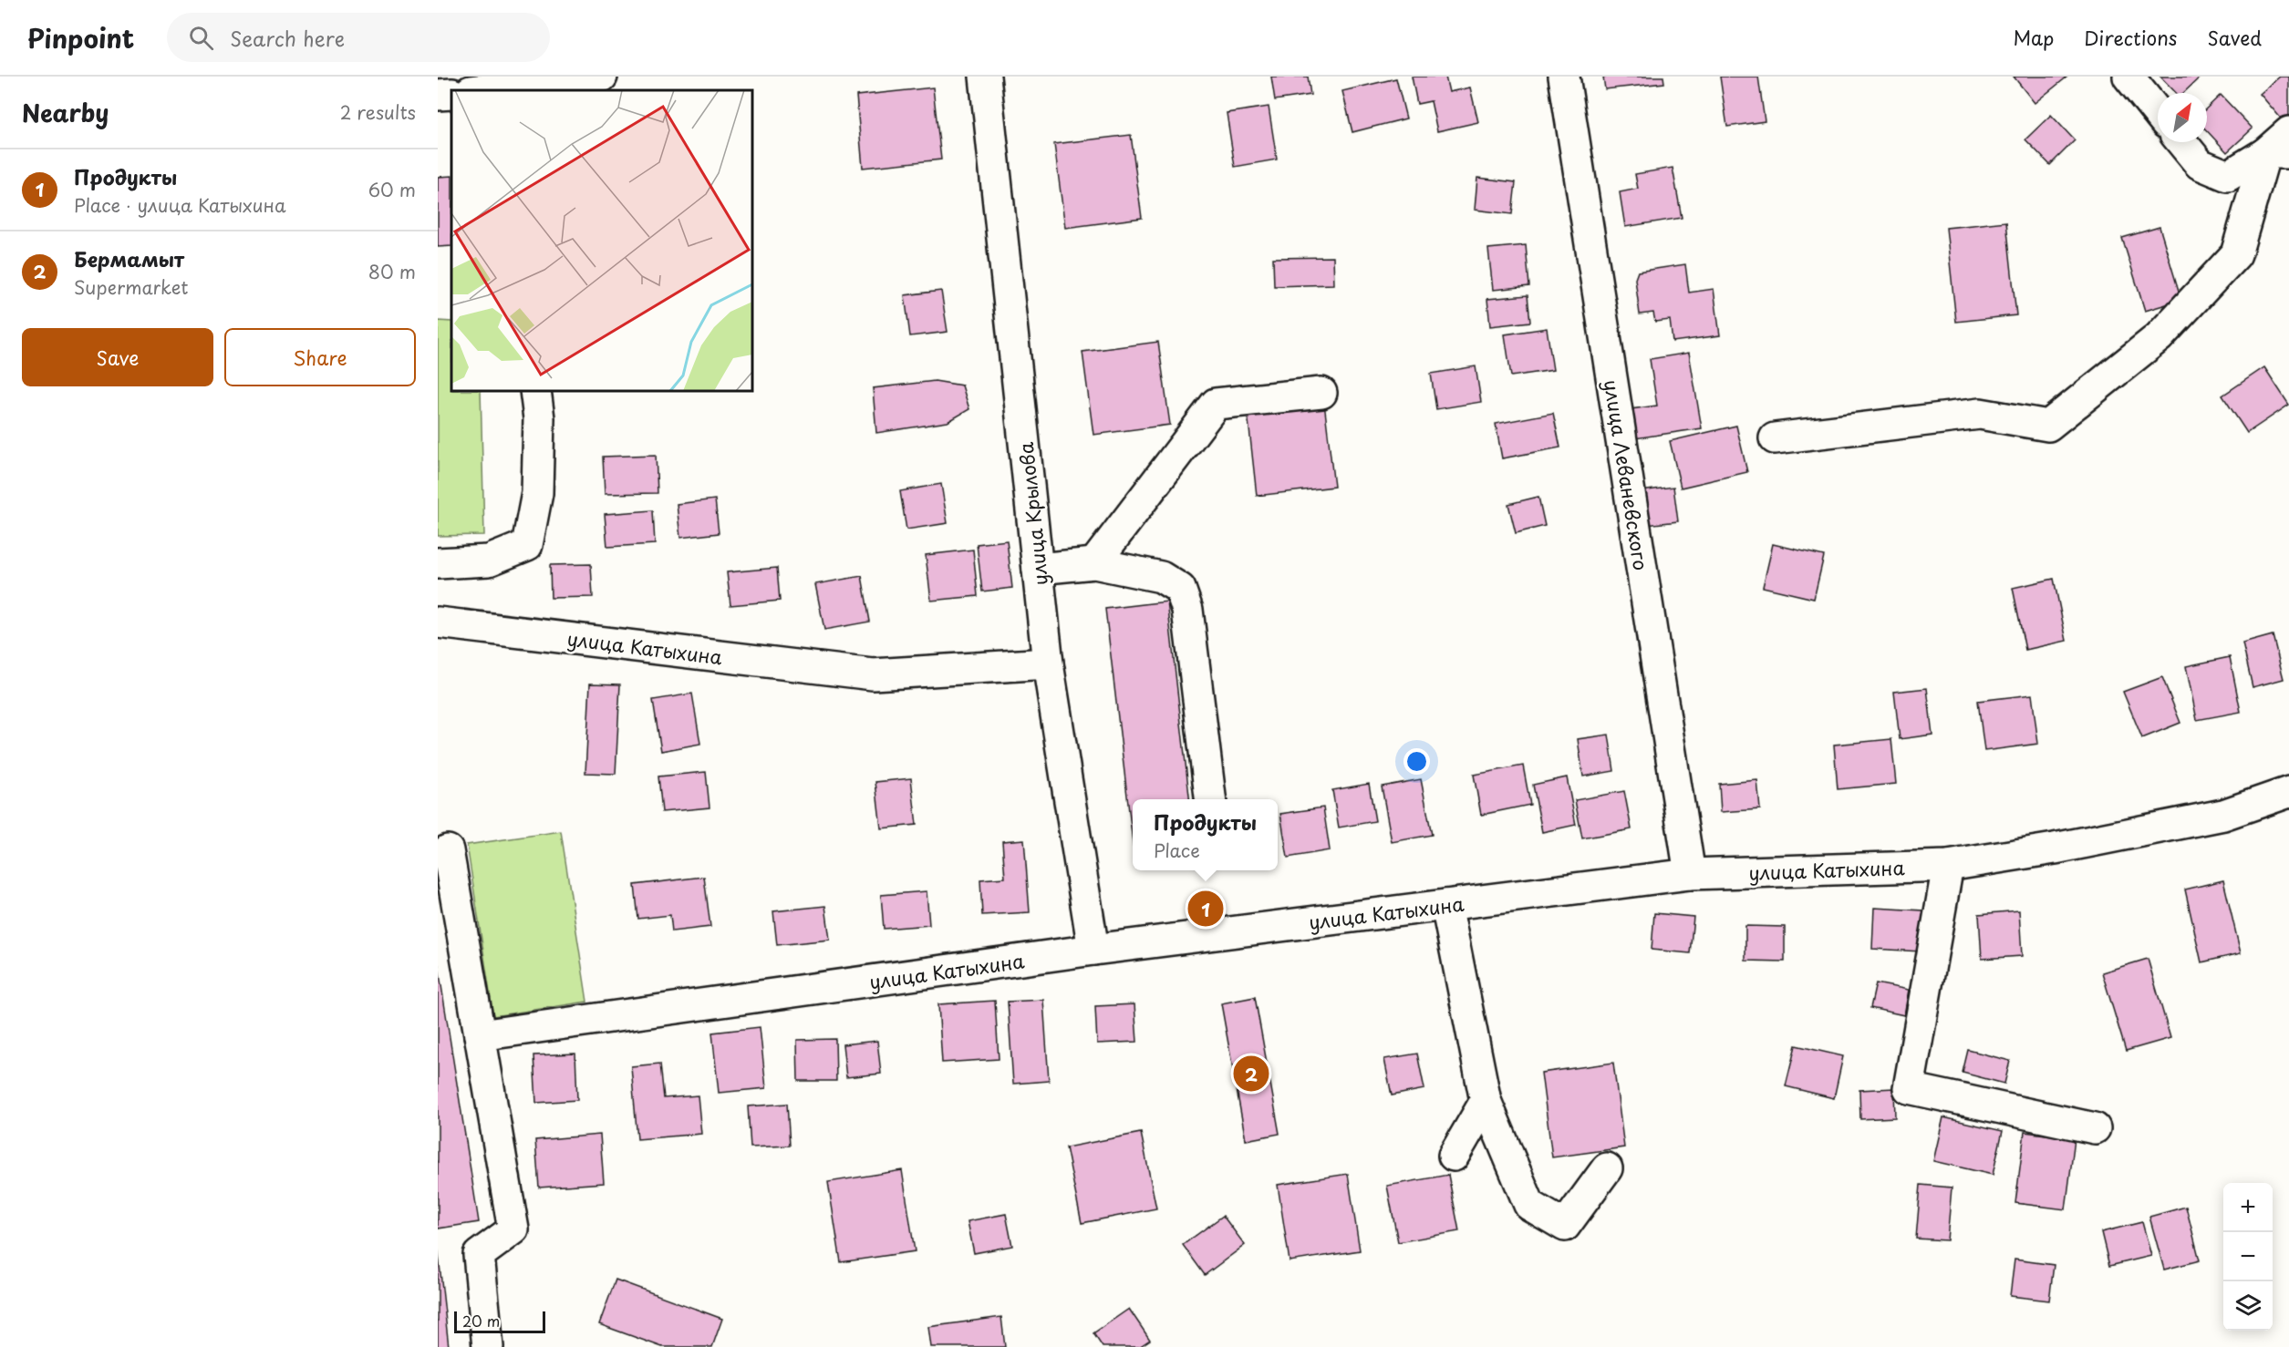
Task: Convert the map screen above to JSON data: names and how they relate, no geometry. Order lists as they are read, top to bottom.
{
  "streets": {
    "street": ["улица Леваневского", "улица Крылова", "улица Катыхина"]
  },
  "crossings": [
    ["улица Леваневского", "улица Катыхина"],
    ["улица Крылова", "улица Катыхина"]
  ],
  "scale_bar": "20 m",
  "north": "top right",
  "page": {
    "header": "Pinpoint",
    "search": "Search here",
    "nav": ["Map", "Directions", "Saved"],
    "heading": ["Nearby", "2 results"],
    "list": [
      {
        "mark": "1",
        "name": "Продукты",
        "note": "Place · улица Катыхина",
        "value": "60 m"
      },
      {
        "mark": "2",
        "name": "Бермамыт",
        "note": "Supermarket",
        "value": "80 m"
      }
    ],
    "buttons": ["Save", "Share"],
    "popup": ["Продукты", "Place"],
    "pins": ["1", "2"],
    "map_buttons": ["+", "−"],
    "scale": "20 m"
  }
}
